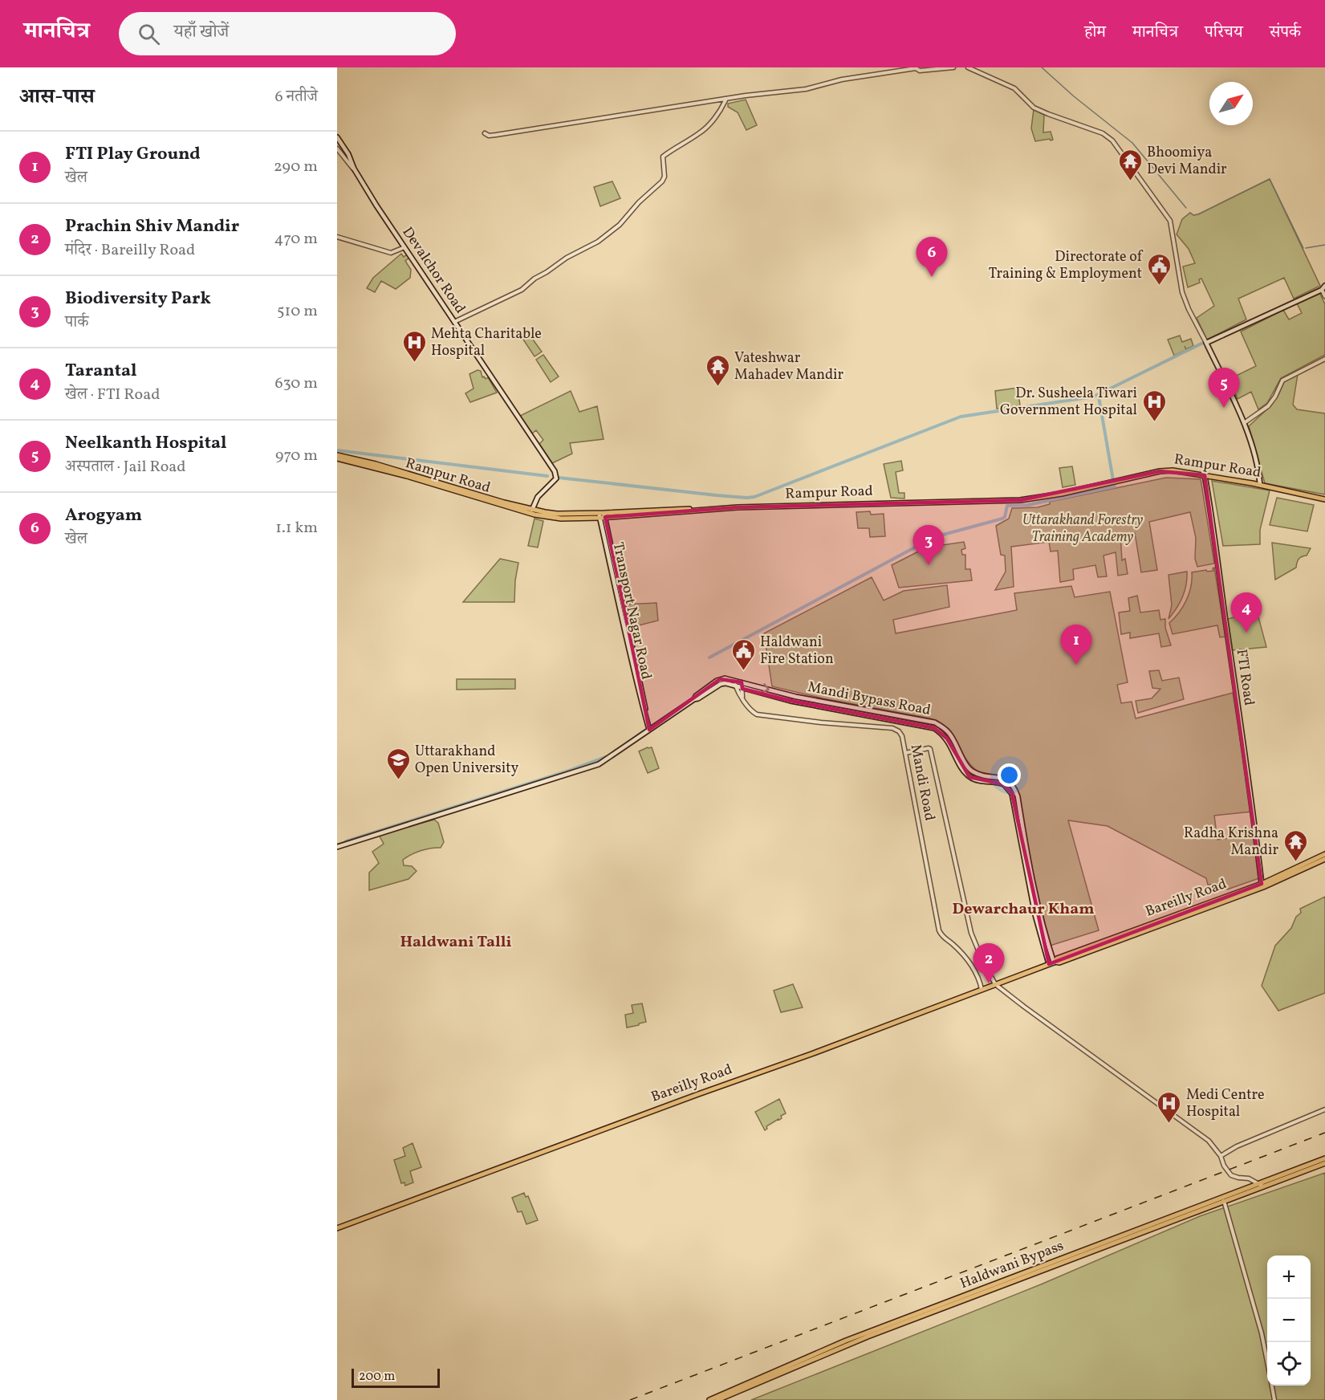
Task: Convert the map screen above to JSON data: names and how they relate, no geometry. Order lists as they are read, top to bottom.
{
  "streets": {
    "main road": [
      "Devalchor Road",
      "Rampur Road",
      "Transport Nagar Road",
      "FTI Road",
      "Mandi Bypass Road",
      "Bareilly Road",
      "Haldwani Bypass"
    ],
    "street": ["Mandi Road"]
  },
  "crossings": [
    ["Devalchor Road", "Rampur Road"],
    ["Rampur Road", "Transport Nagar Road"],
    ["Rampur Road", "FTI Road"],
    ["Transport Nagar Road", "Mandi Bypass Road"],
    ["FTI Road", "Bareilly Road"],
    ["Mandi Bypass Road", "Mandi Road"],
    ["Mandi Bypass Road", "Bareilly Road"],
    ["Mandi Road", "Bareilly Road"]
  ],
  "districts": ["Dewarchaur Kham", "Haldwani Talli"],
  "parks": ["Uttarakhand Forestry Training Academy"],
  "places": {
    "temple": ["Bhoomiya Devi Mandir", "Vateshwar Mahadev Mandir", "Radha Krishna Mandir"],
    "public building": ["Directorate of Training & Employment", "Haldwani Fire Station"],
    "hospital": ["Mehta Charitable Hospital", "Dr. Susheela Tiwari Government Hospital", "Medi Centre Hospital"],
    "school or university": ["Uttarakhand Open University"]
  },
  "scale_bar": "200 m",
  "north": "top right",
  "page": {
    "header": "मानचित्र",
    "search": "यहाँ खोजें",
    "nav": [
      "होम",
      "मानचित्र",
      "परिचय",
      "संपर्क"
    ],
    "heading": ["आस-पास", "6 नतीजे"],
    "list": [
      {
        "mark": "1",
        "name": "FTI Play Ground",
        "note": "खेल",
        "value": "290 m"
      },
      {
        "mark": "2",
        "name": "Prachin Shiv Mandir",
        "note": "मंदिर · Bareilly Road",
        "value": "470 m"
      },
      {
        "mark": "3",
        "name": "Biodiversity Park",
        "note": "पार्क",
        "value": "510 m"
      },
      {
        "mark": "4",
        "name": "Tarantal",
        "note": "खेल · FTI Road",
        "value": "630 m"
      },
      {
        "mark": "5",
        "name": "Neelkanth Hospital",
        "note": "अस्पताल · Jail Road",
        "value": "970 m"
      },
      {
        "mark": "6",
        "name": "Arogyam",
        "note": "खेल",
        "value": "1.1 km"
      }
    ],
    "pins": [
      "6",
      "5",
      "3",
      "4",
      "1",
      "2"
    ],
    "map_buttons": ["+", "−"],
    "scale": "200 m"
  }
}
